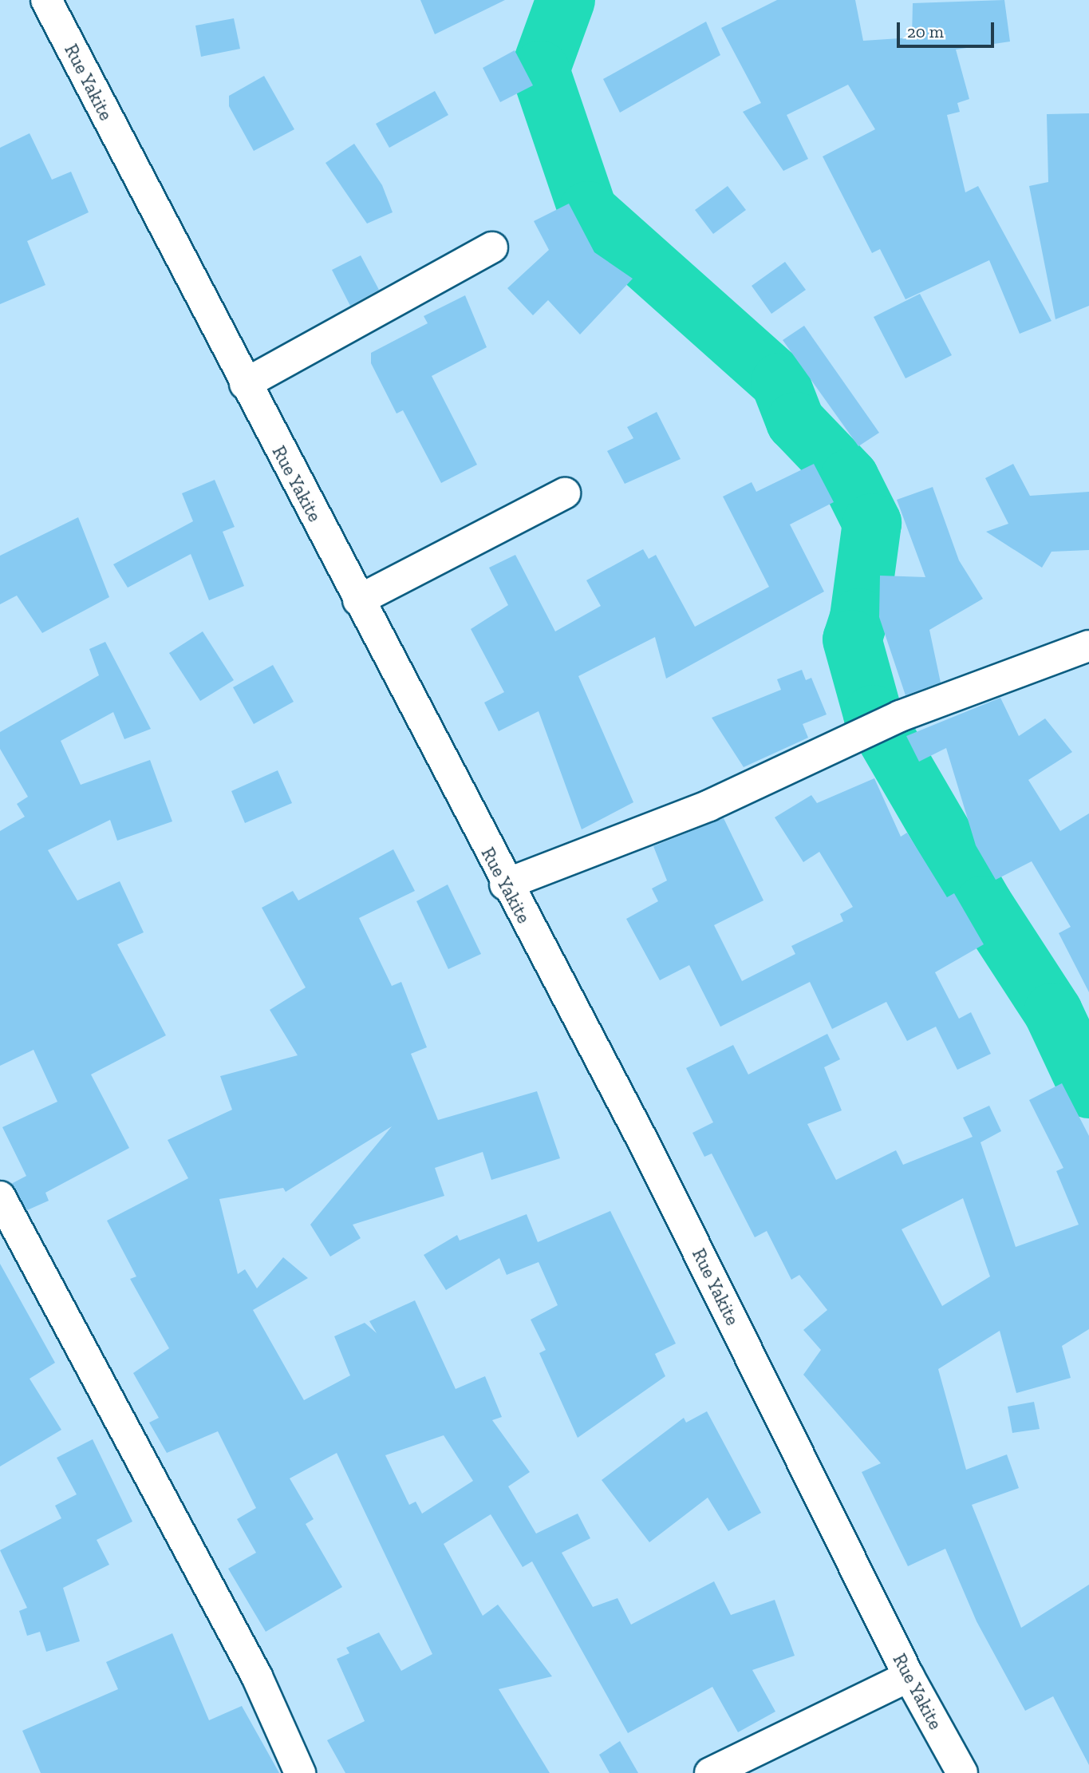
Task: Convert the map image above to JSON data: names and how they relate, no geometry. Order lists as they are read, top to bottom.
{
  "streets": {
    "street": ["Rue Yakite"]
  },
  "scale_bar": "20 m"
}
